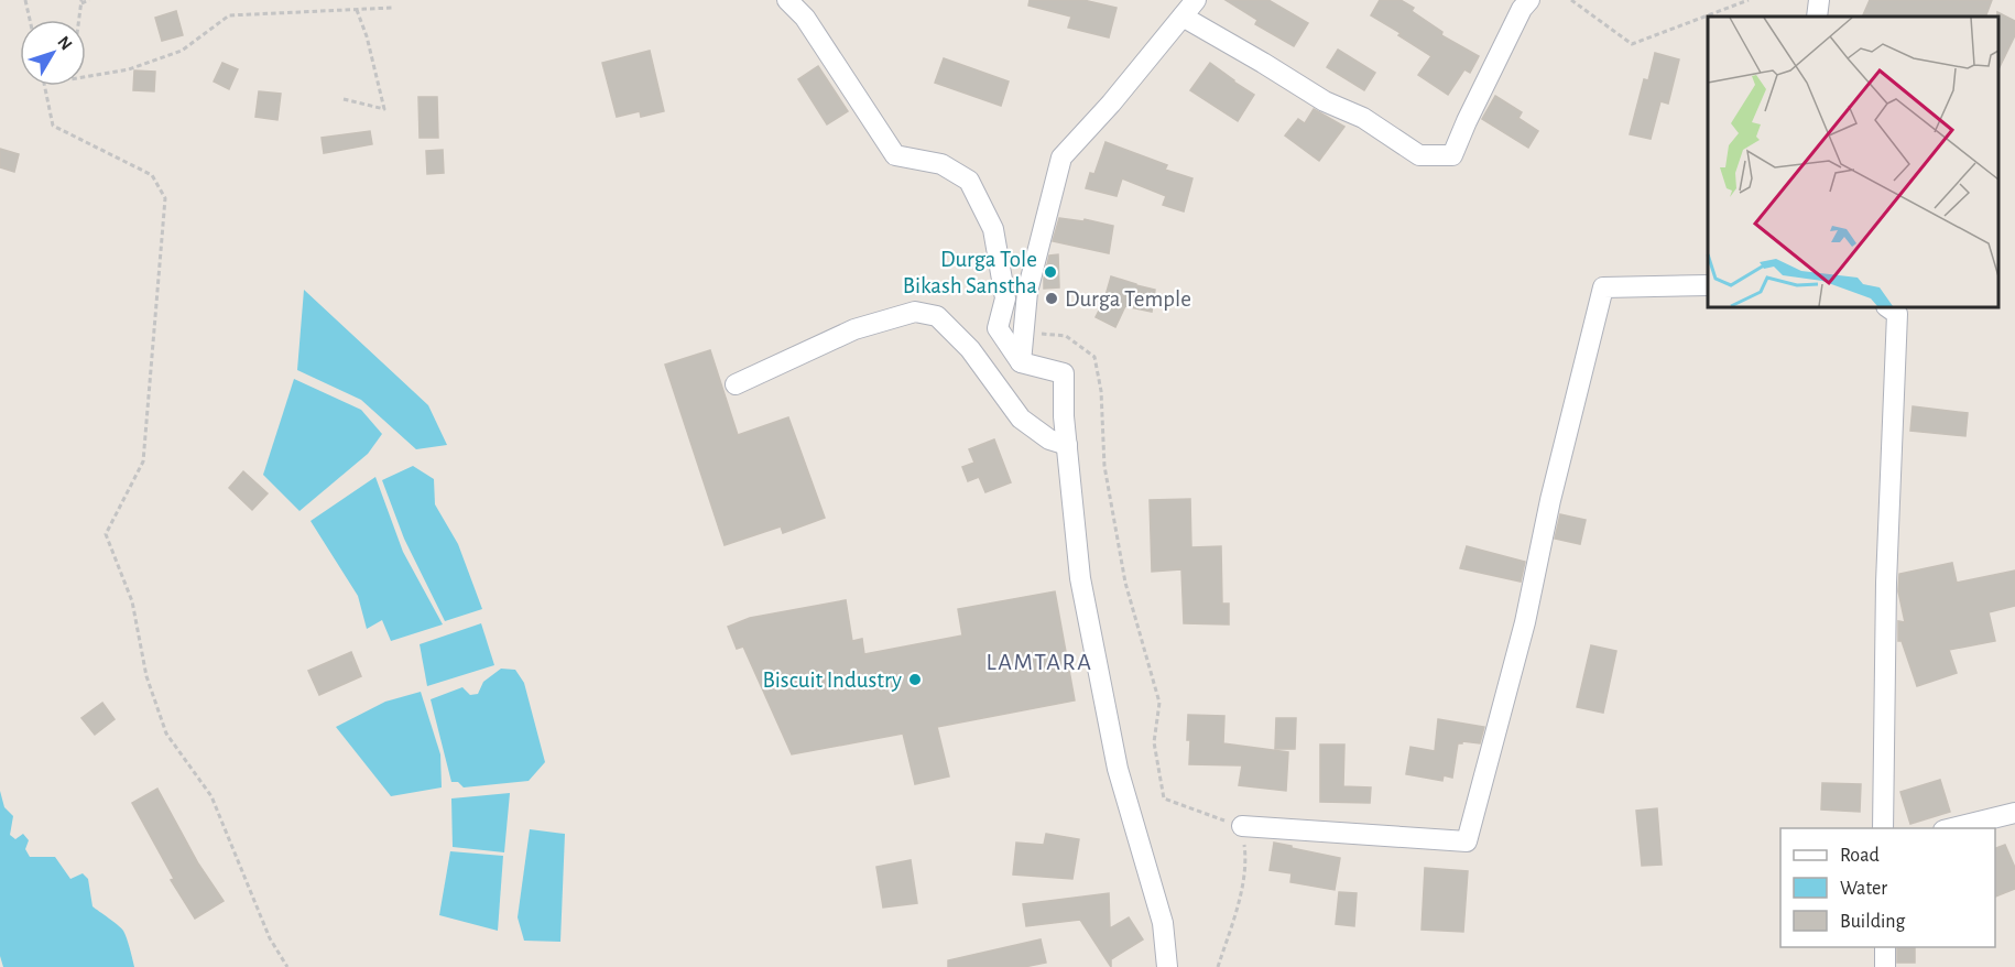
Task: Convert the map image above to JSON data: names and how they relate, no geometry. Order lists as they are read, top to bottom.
{
  "districts": ["LAMTARA"],
  "places": ["Durga Tole Bikash Sanstha", "Durga Temple", "Biscuit Industry"],
  "legend": ["Road", "Water", "Building"],
  "north": "top right"
}
